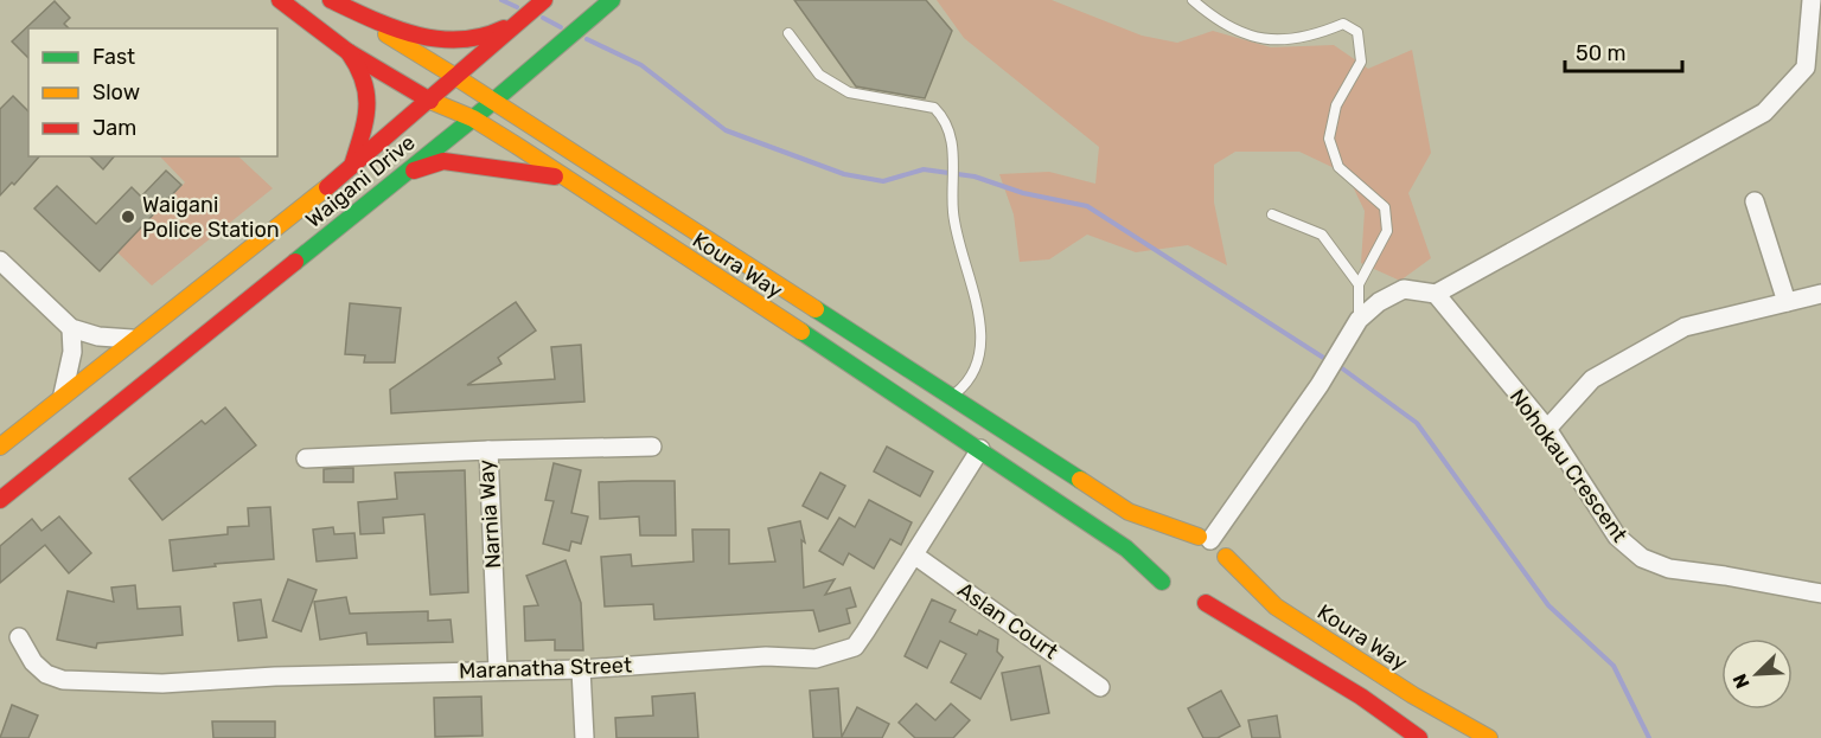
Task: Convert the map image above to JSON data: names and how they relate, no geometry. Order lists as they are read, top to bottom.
{
  "streets": {
    "main road": ["Waigani Drive", "Koura Way"],
    "street": [
      "Nohokau Crescent",
      "Narnia Way",
      "Aslan Court",
      "Maranatha Street"
    ]
  },
  "crossings": [
    ["Waigani Drive", "Koura Way"],
    ["Koura Way", "Maranatha Street"],
    ["Narnia Way", "Maranatha Street"],
    ["Aslan Court", "Maranatha Street"]
  ],
  "places": ["Waigani Police Station"],
  "legend": ["Fast", "Slow", "Jam"],
  "scale_bar": "50 m",
  "north": "bottom left"
}
